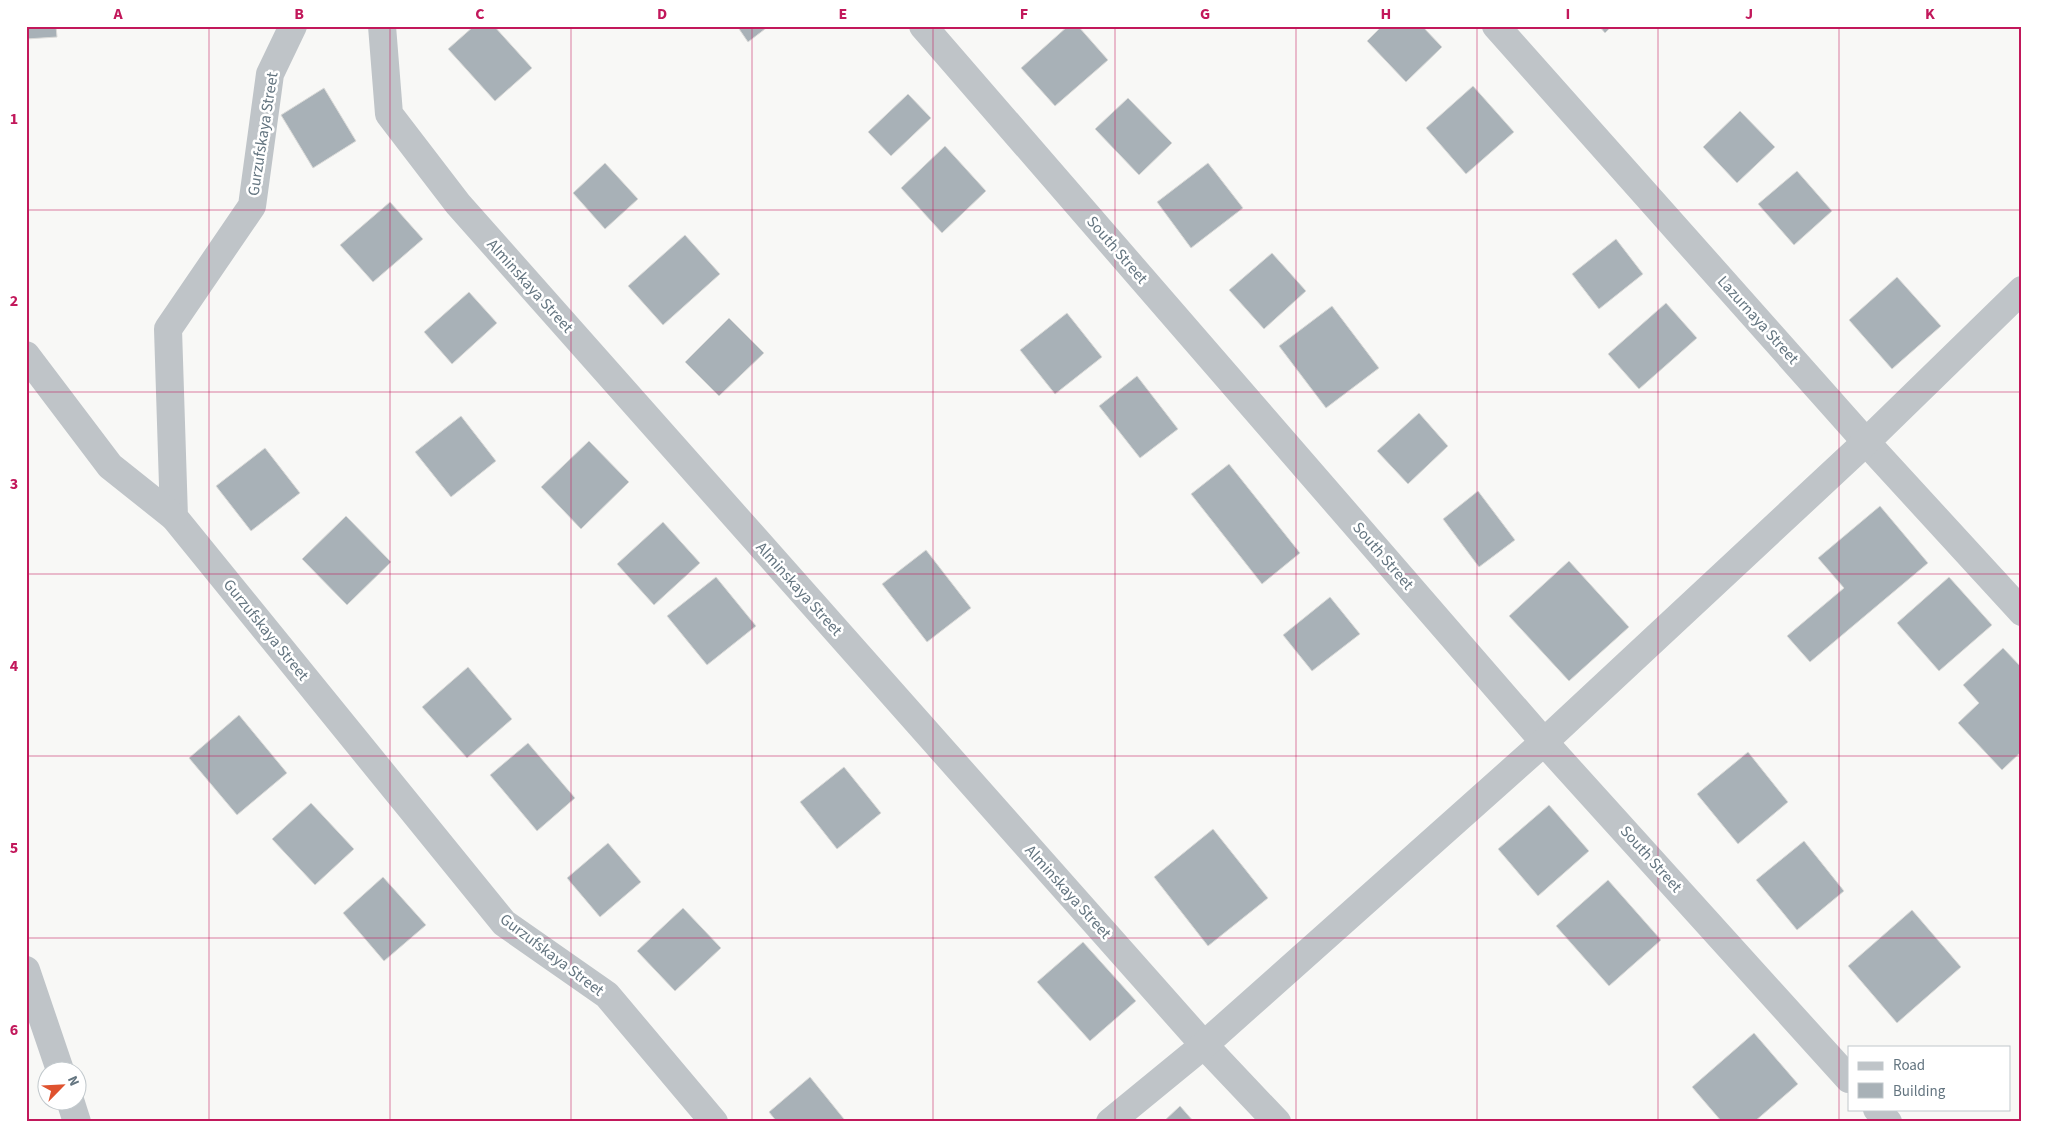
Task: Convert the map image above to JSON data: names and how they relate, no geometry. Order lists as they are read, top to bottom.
{
  "streets": {
    "street": [
      "Gurzufskaya Street",
      "South Street",
      "Alminskaya Street",
      "Lazurnaya Street"
    ]
  },
  "legend": ["Road", "Building"],
  "north": "top right",
  "grid": {
    "columns": [
      "A",
      "B",
      "C",
      "D",
      "E",
      "F",
      "G",
      "H",
      "I",
      "J",
      "K"
    ],
    "rows": [
      "1",
      "2",
      "3",
      "4",
      "5",
      "6"
    ]
  }
}
